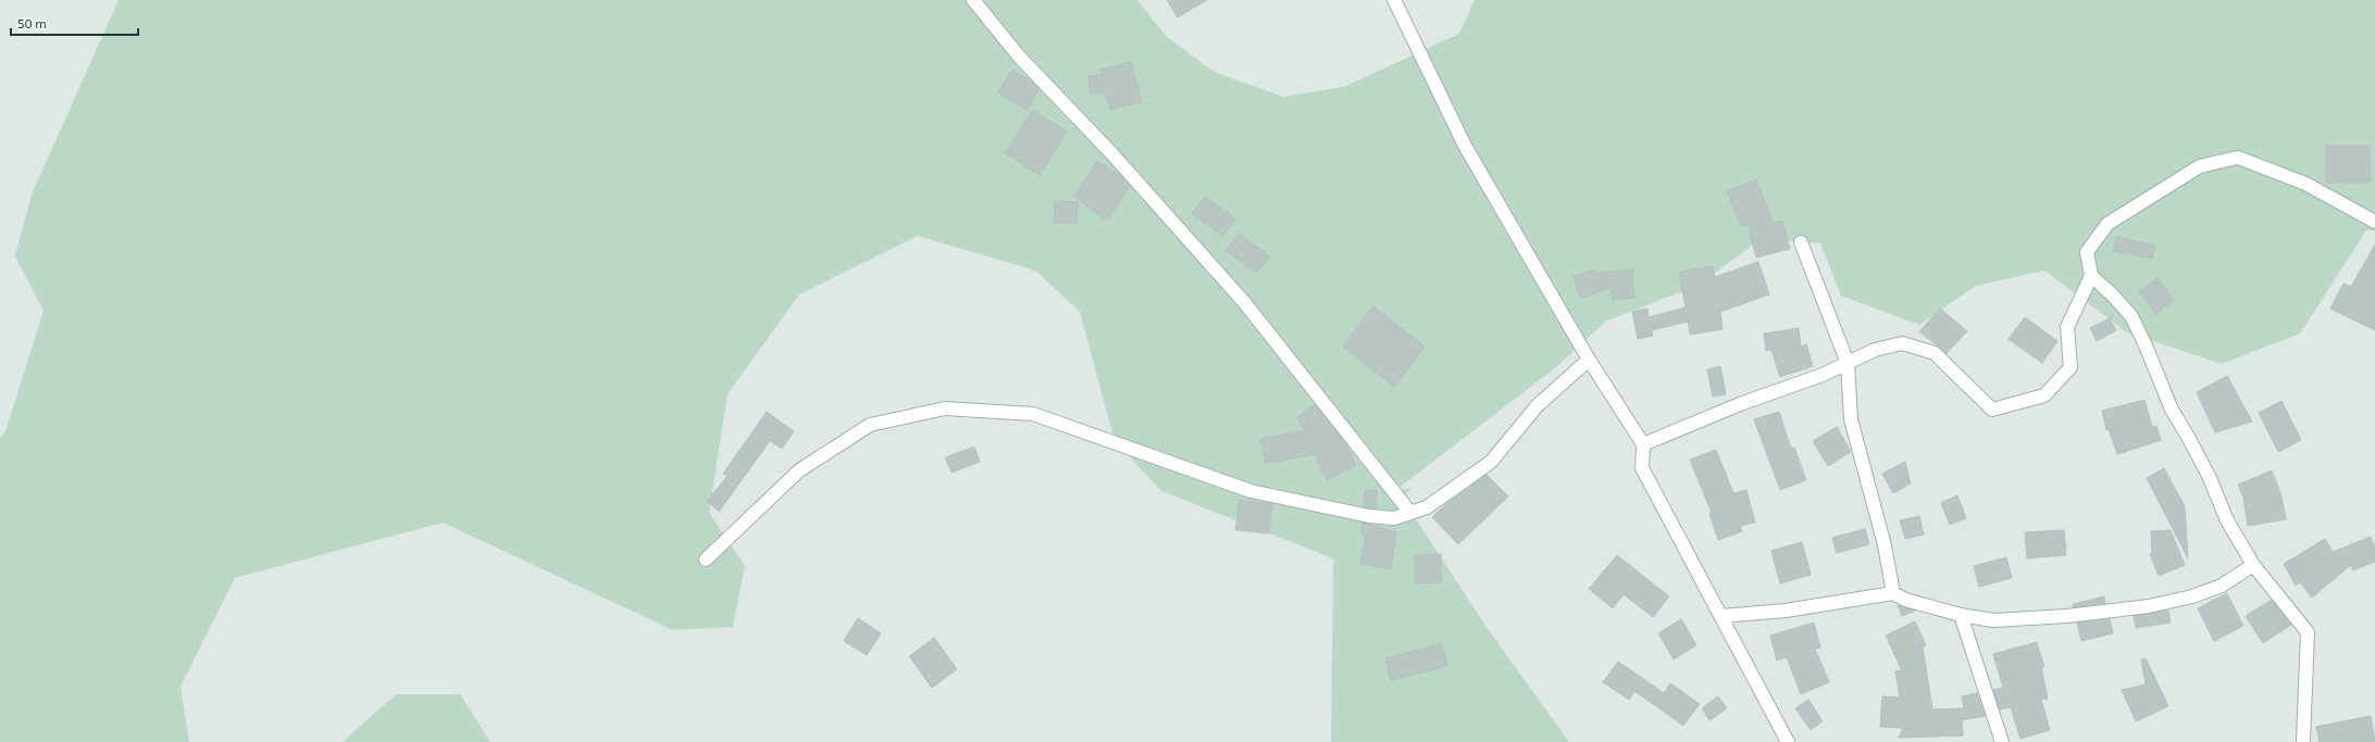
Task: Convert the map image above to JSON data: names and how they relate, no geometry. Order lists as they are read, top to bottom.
{
  "scale_bar": "50 m"
}
